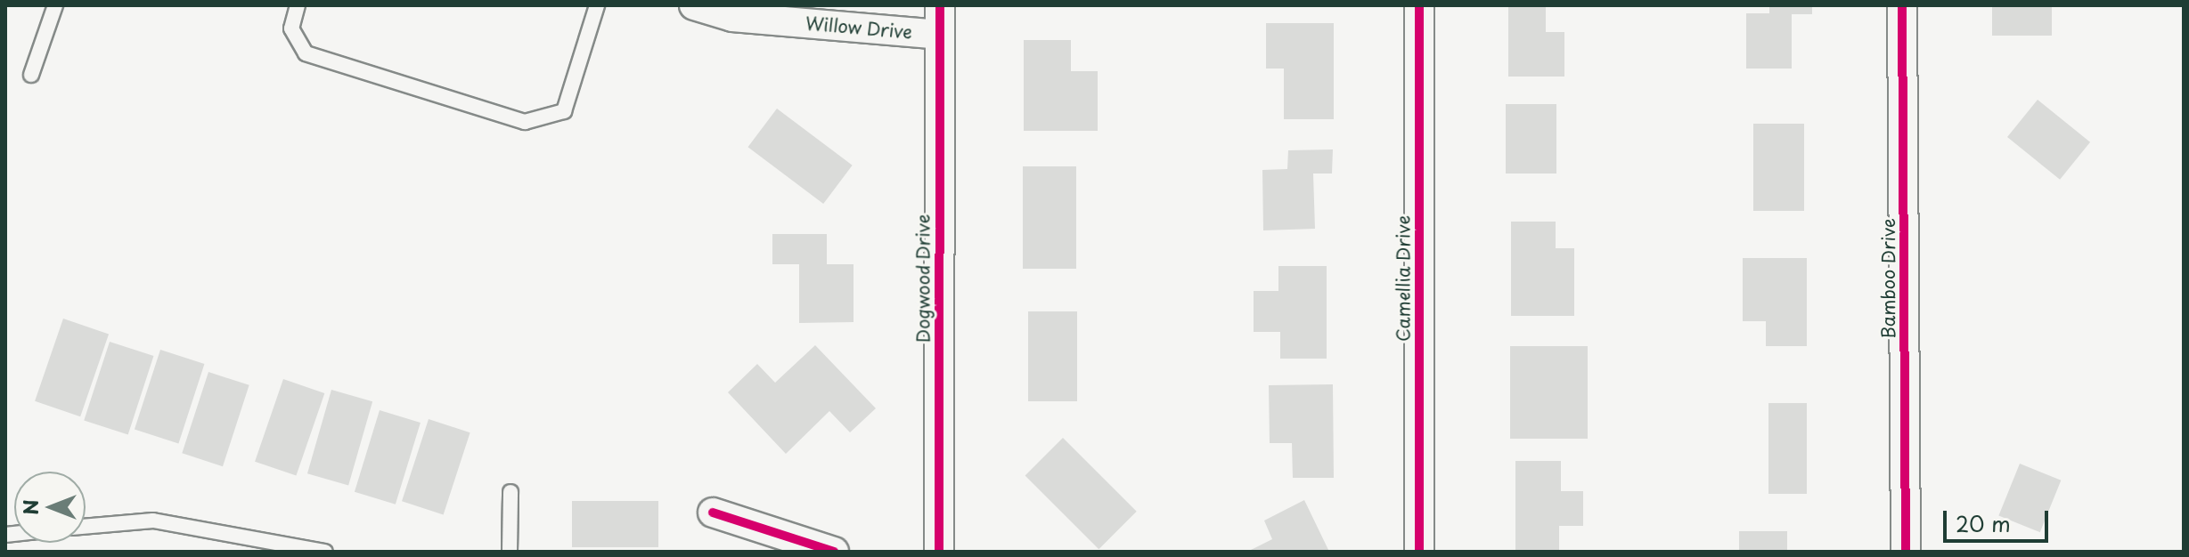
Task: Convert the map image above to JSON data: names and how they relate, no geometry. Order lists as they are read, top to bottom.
{
  "streets": {
    "street": [
      "Willow Drive",
      "Dogwood Drive",
      "Camellia Drive",
      "Bamboo Drive"
    ]
  },
  "crossings": [
    ["Willow Drive", "Dogwood Drive"]
  ],
  "scale_bar": "20 m",
  "north": "left"
}
